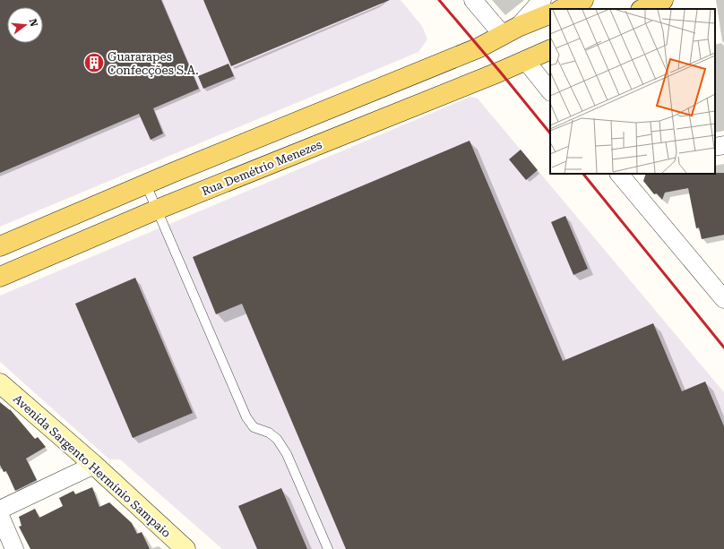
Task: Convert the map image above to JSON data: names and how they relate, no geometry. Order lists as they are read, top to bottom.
{
  "streets": {
    "main road": ["Rua Demétrio Menezes", "Avenida Sargento Hermínio Sampaio"]
  },
  "places": {
    "building": ["Guararapes Confecções S.A."]
  },
  "north": "right"
}
